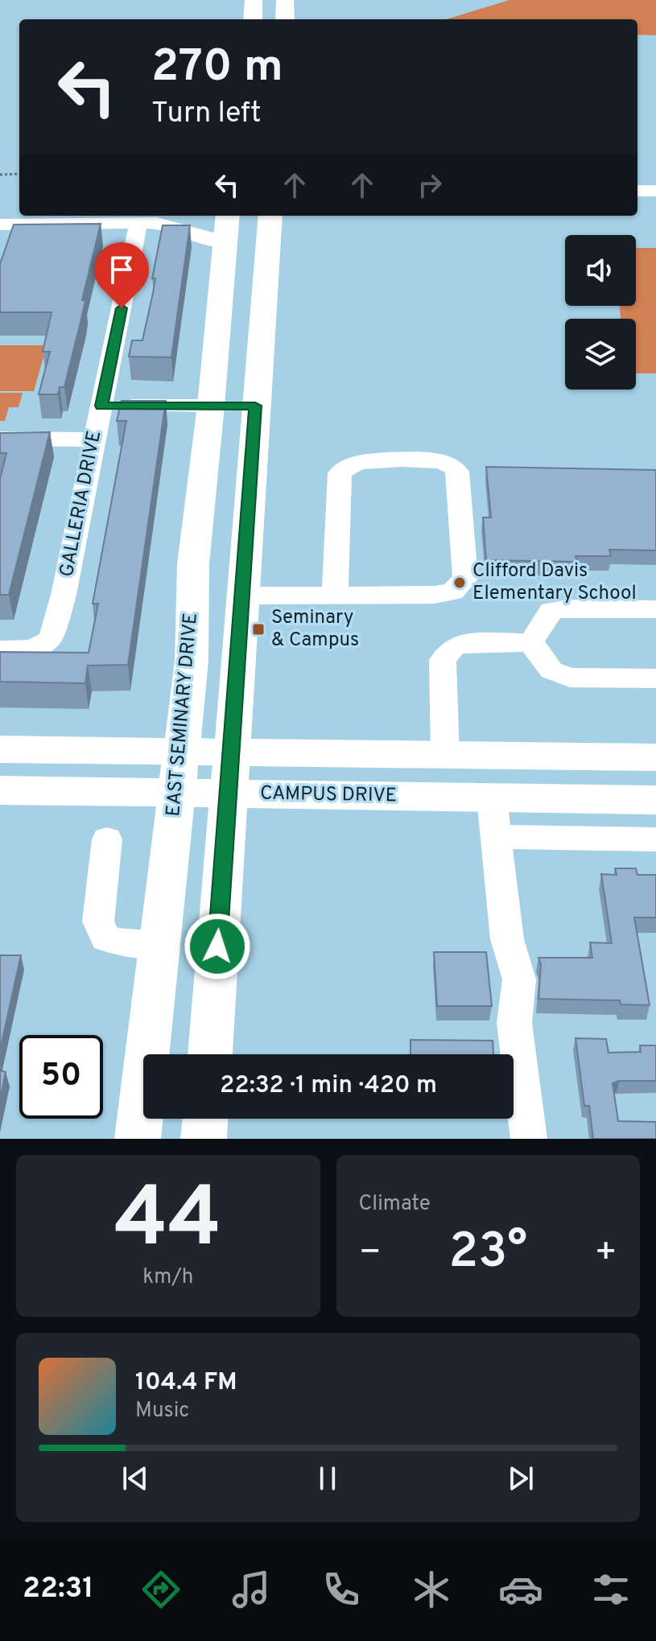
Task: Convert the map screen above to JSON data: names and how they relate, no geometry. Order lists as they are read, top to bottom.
{
  "streets": {
    "main road": ["EAST SEMINARY DRIVE", "CAMPUS DRIVE"],
    "lane": ["GALLERIA DRIVE"]
  },
  "crossings": [
    ["EAST SEMINARY DRIVE", "CAMPUS DRIVE"]
  ],
  "places": {
    "other": ["Clifford Davis Elementary School"],
    "transit": ["Seminary & Campus"]
  },
  "page": {
    "turn": ["270 m", "Turn left"],
    "limit": "50",
    "trip": "22:32 · 1 min · 420 m",
    "tile": [
      ["44", "km/h"],
      "Climate"
    ],
    "heat": ["−", "23°", "+"],
    "song": ["104.4 FM", "Music"],
    "tabs": "22:31"
  }
}
